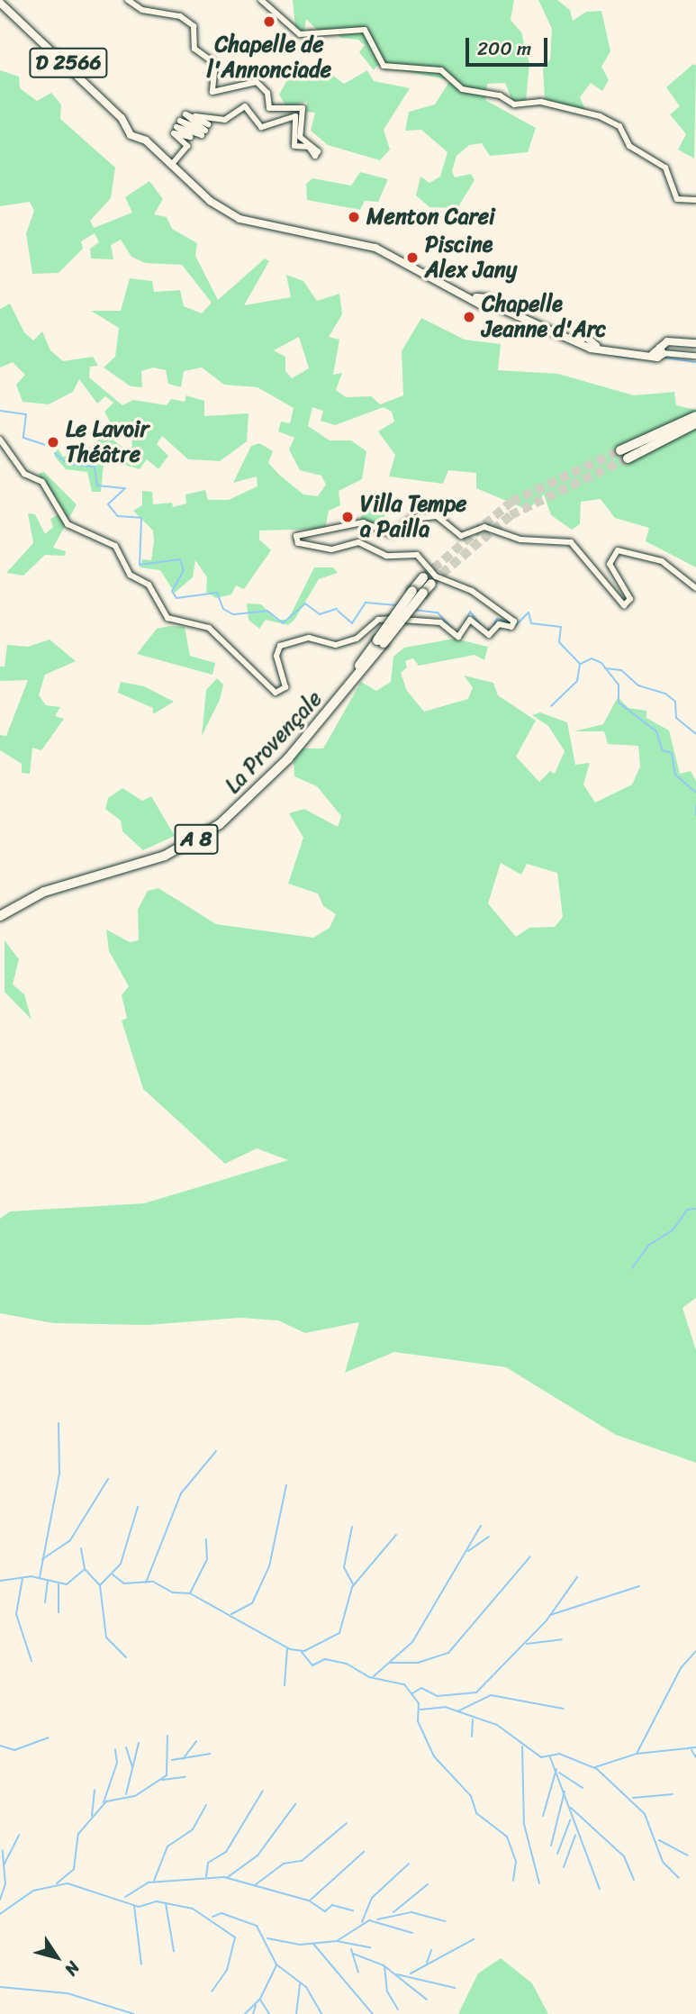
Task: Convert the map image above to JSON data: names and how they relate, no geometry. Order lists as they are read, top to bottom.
{
  "streets": {
    "highway": ["La Provençale", "A 8"],
    "main road": ["D 2566"]
  },
  "places": [
    "Chapelle de l'Annonciade",
    "Menton Carei",
    "Piscine Alex Jany",
    "Chapelle Jeanne d'Arc",
    "Le Lavoir Théâtre",
    "Villa Tempe a Pailla"
  ],
  "scale_bar": "200 m",
  "north": "bottom right"
}
